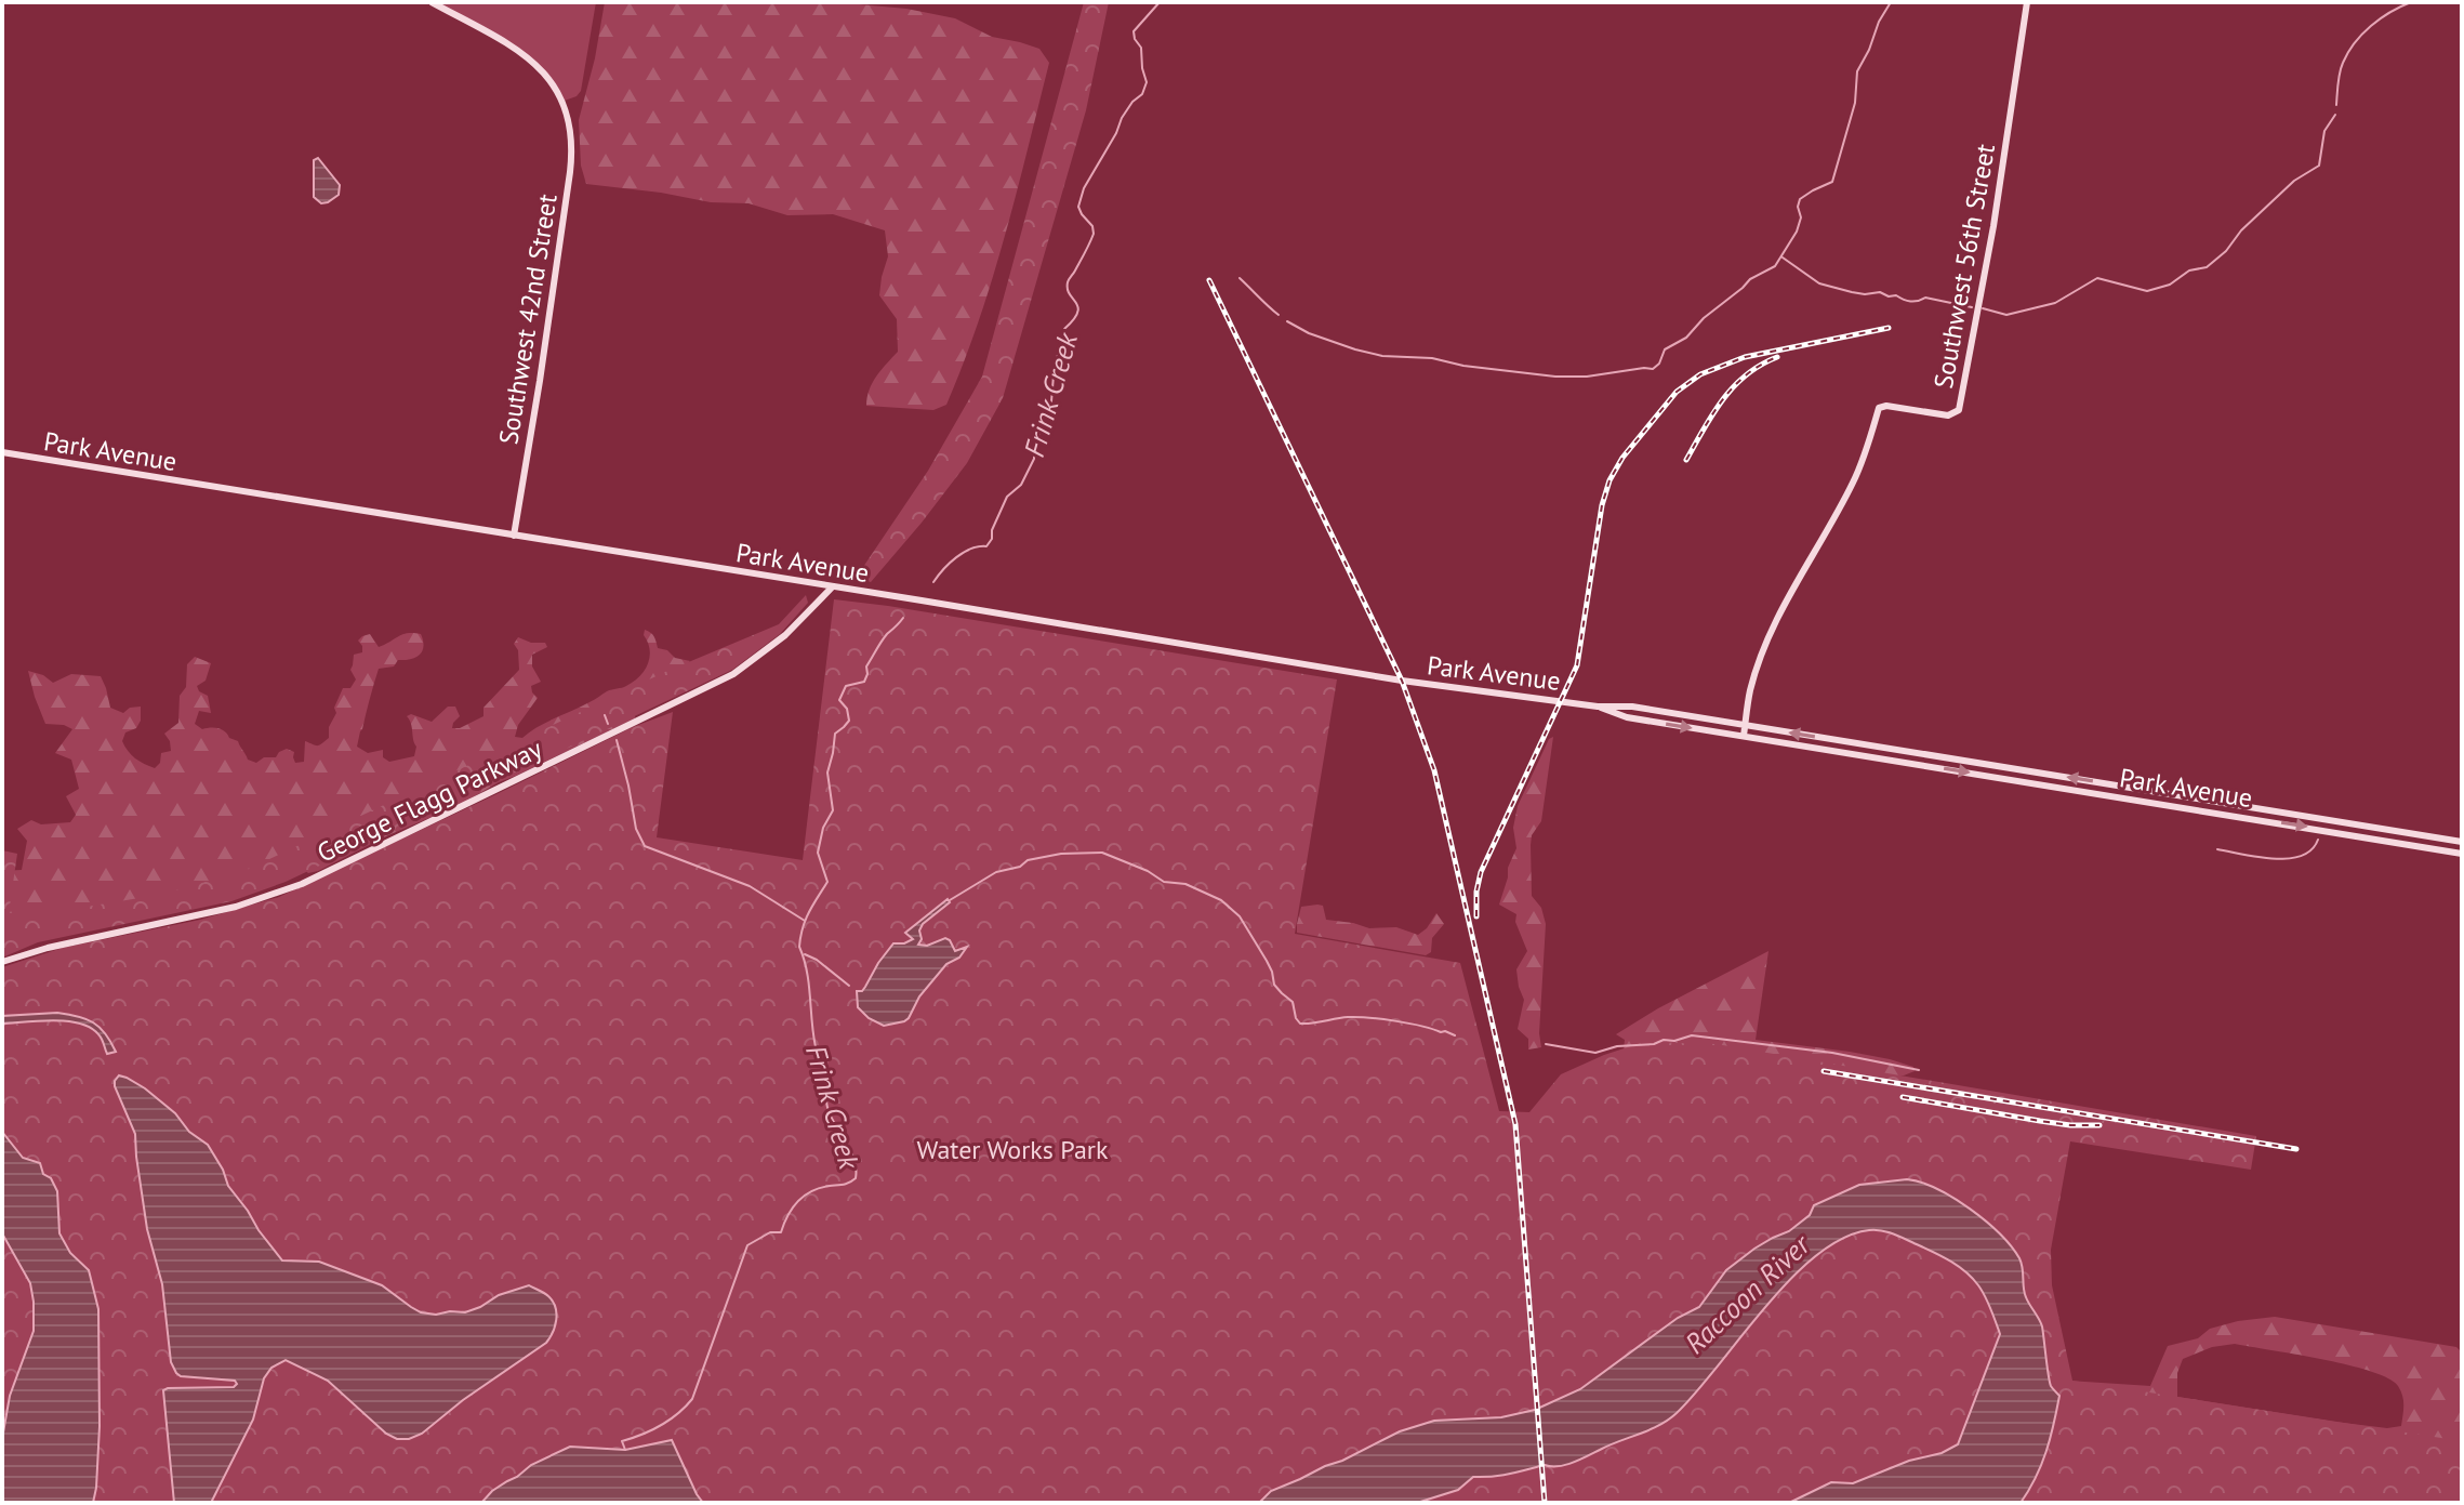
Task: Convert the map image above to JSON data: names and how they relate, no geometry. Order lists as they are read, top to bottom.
{
  "streets": {
    "main road": [
      "Southwest 56th Street",
      "Southwest 42nd Street",
      "Park Avenue",
      "George Flagg Parkway"
    ]
  },
  "crossings": [
    ["Southwest 56th Street", "Park Avenue"],
    ["Southwest 42nd Street", "Park Avenue"],
    ["Park Avenue", "George Flagg Parkway"]
  ],
  "water": ["Frink Creek", "Raccoon River"],
  "parks": ["Water Works Park"]
}
